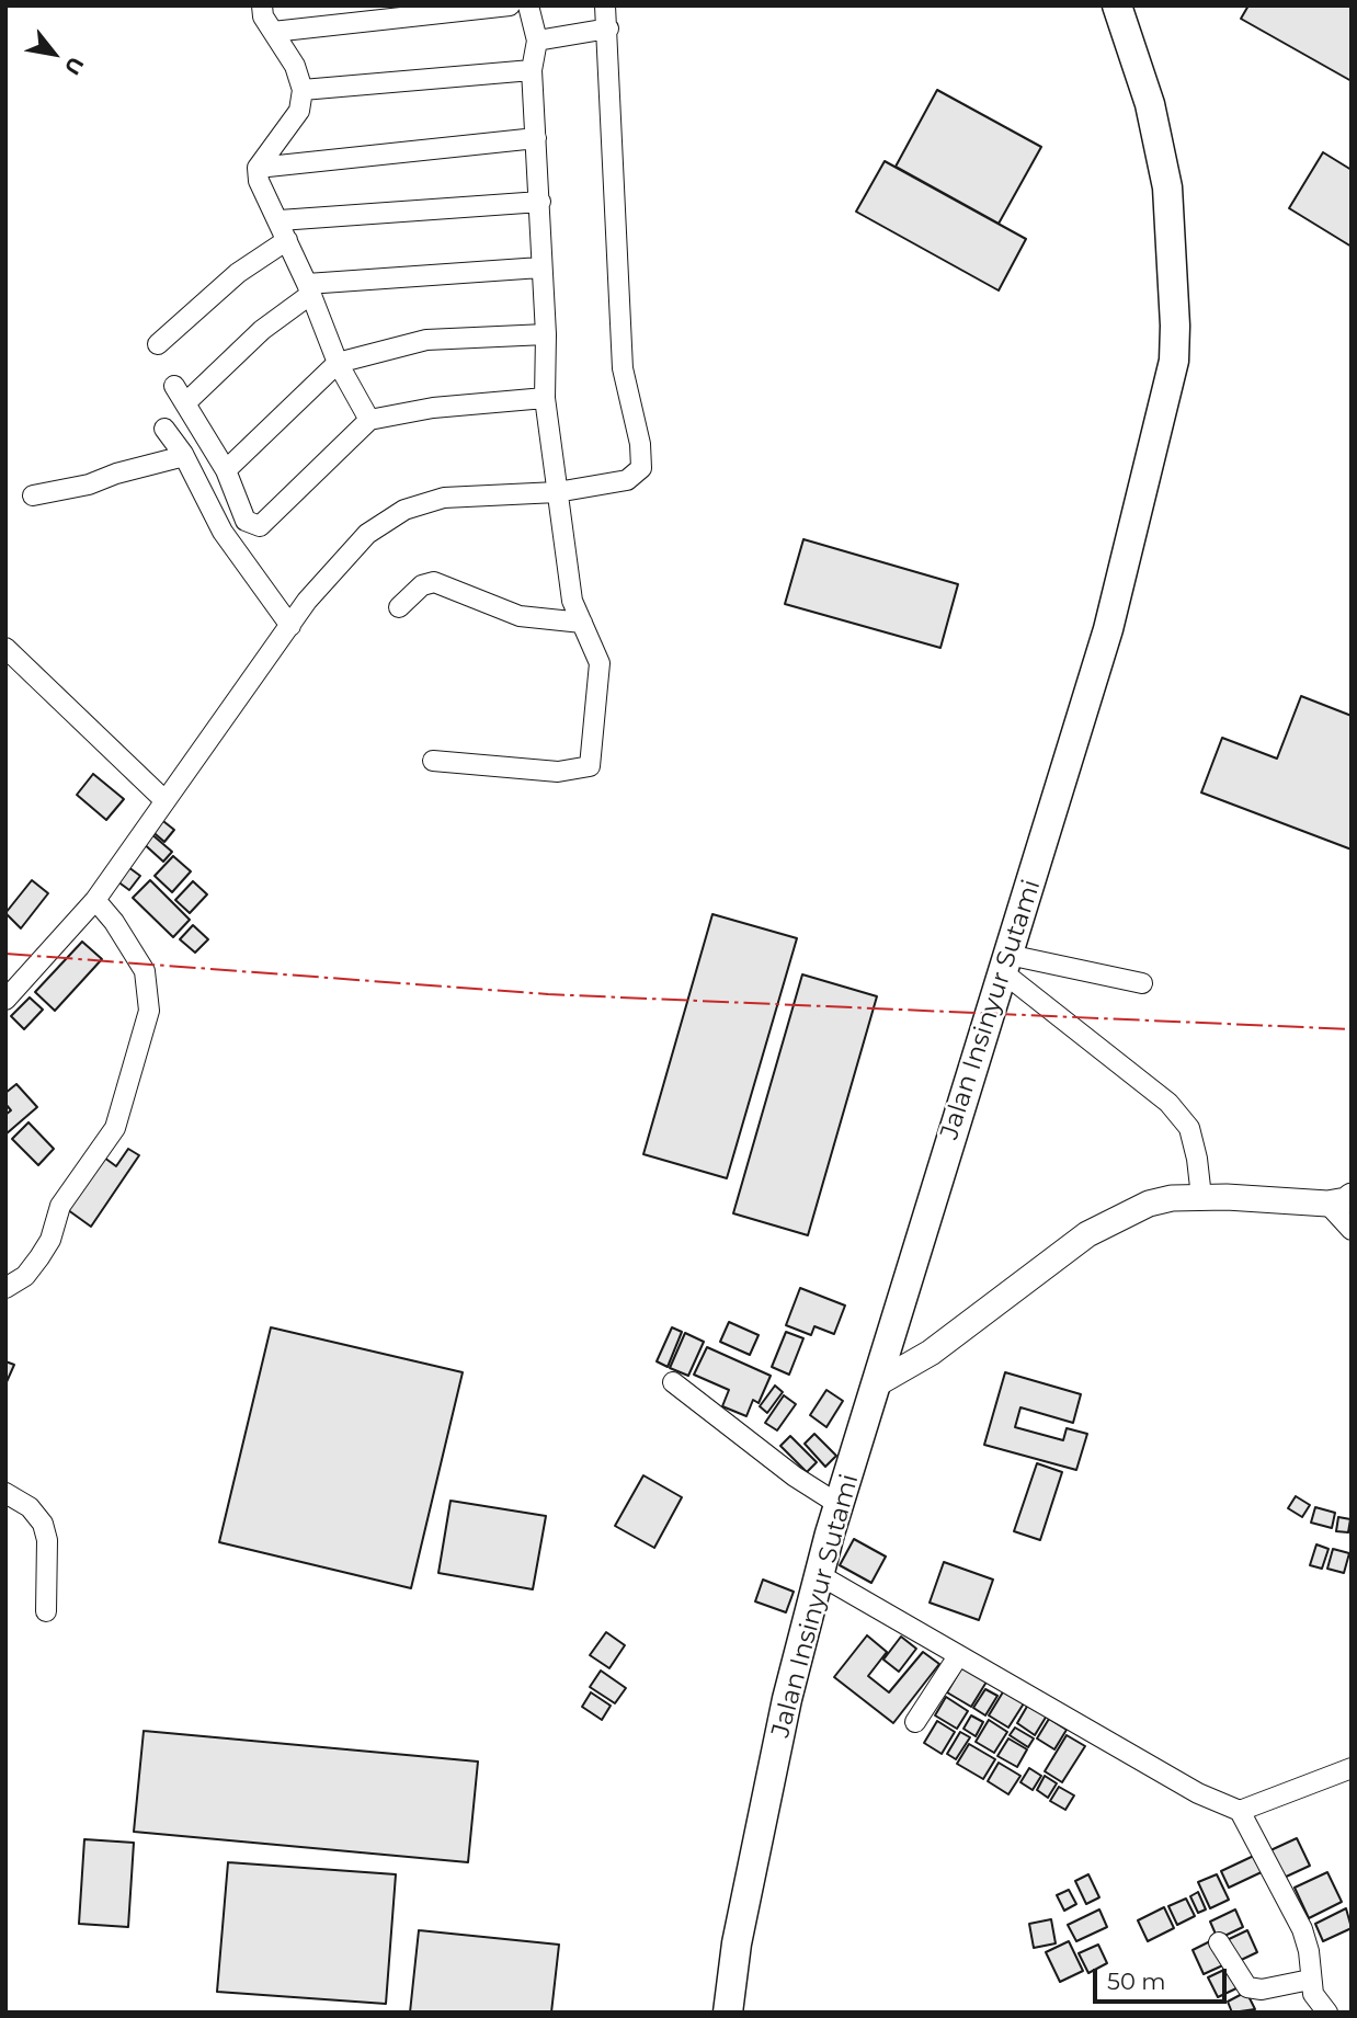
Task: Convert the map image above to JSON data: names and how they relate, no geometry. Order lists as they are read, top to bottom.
{
  "streets": {
    "highway": ["Jalan Insinyur Sutami"]
  },
  "scale_bar": "50 m",
  "north": "bottom right"
}
